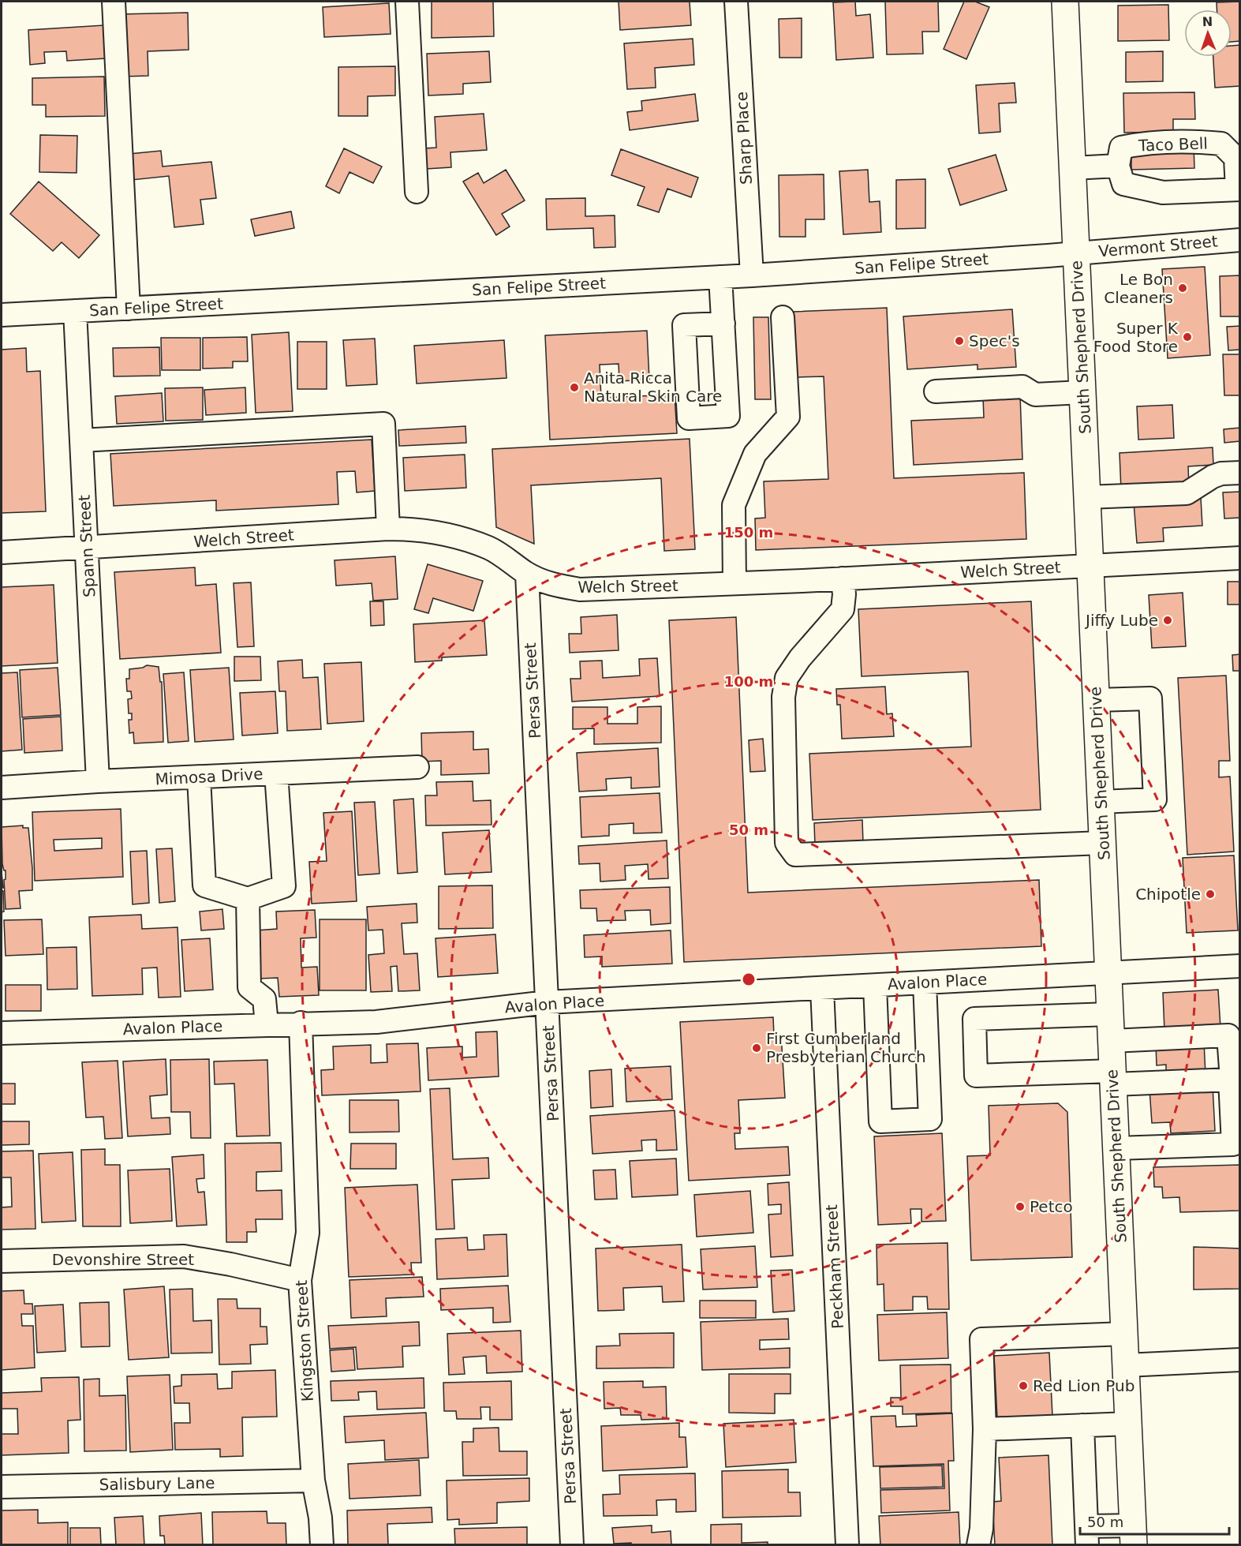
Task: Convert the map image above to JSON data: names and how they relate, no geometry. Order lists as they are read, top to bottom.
{
  "streets": {
    "main road": ["South Shepherd Drive"],
    "street": [
      "Sharp Place",
      "Taco Bell",
      "Vermont Street",
      "San Felipe Street",
      "Welch Street",
      "Spann Street",
      "Persa Street",
      "Mimosa Drive",
      "Avalon Place",
      "Devonshire Street",
      "Peckham Street",
      "Kingston Street",
      "Salisbury Lane"
    ]
  },
  "crossings": [
    ["Sharp Place", "San Felipe Street"],
    ["Vermont Street", "San Felipe Street"],
    ["Vermont Street", "South Shepherd Drive"],
    ["San Felipe Street", "South Shepherd Drive"],
    ["San Felipe Street", "Spann Street"],
    ["South Shepherd Drive", "Welch Street"],
    ["South Shepherd Drive", "Avalon Place"],
    ["Welch Street", "Spann Street"],
    ["Welch Street", "Persa Street"],
    ["Spann Street", "Mimosa Drive"],
    ["Persa Street", "Avalon Place"],
    ["Avalon Place", "Peckham Street"],
    ["Avalon Place", "Kingston Street"],
    ["Devonshire Street", "Kingston Street"],
    ["Kingston Street", "Salisbury Lane"]
  ],
  "places": [
    "Le Bon Cleaners",
    "Super K Food Store",
    "Spec's",
    "Anita Ricca Natural Skin Care",
    "Jiffy Lube",
    "Chipotle",
    "First Cumberland Presbyterian Church",
    "Petco",
    "Red Lion Pub"
  ],
  "scale_bar": "50 m",
  "north": "top",
  "rings": ["150 m", "100 m", "50 m"]
}
